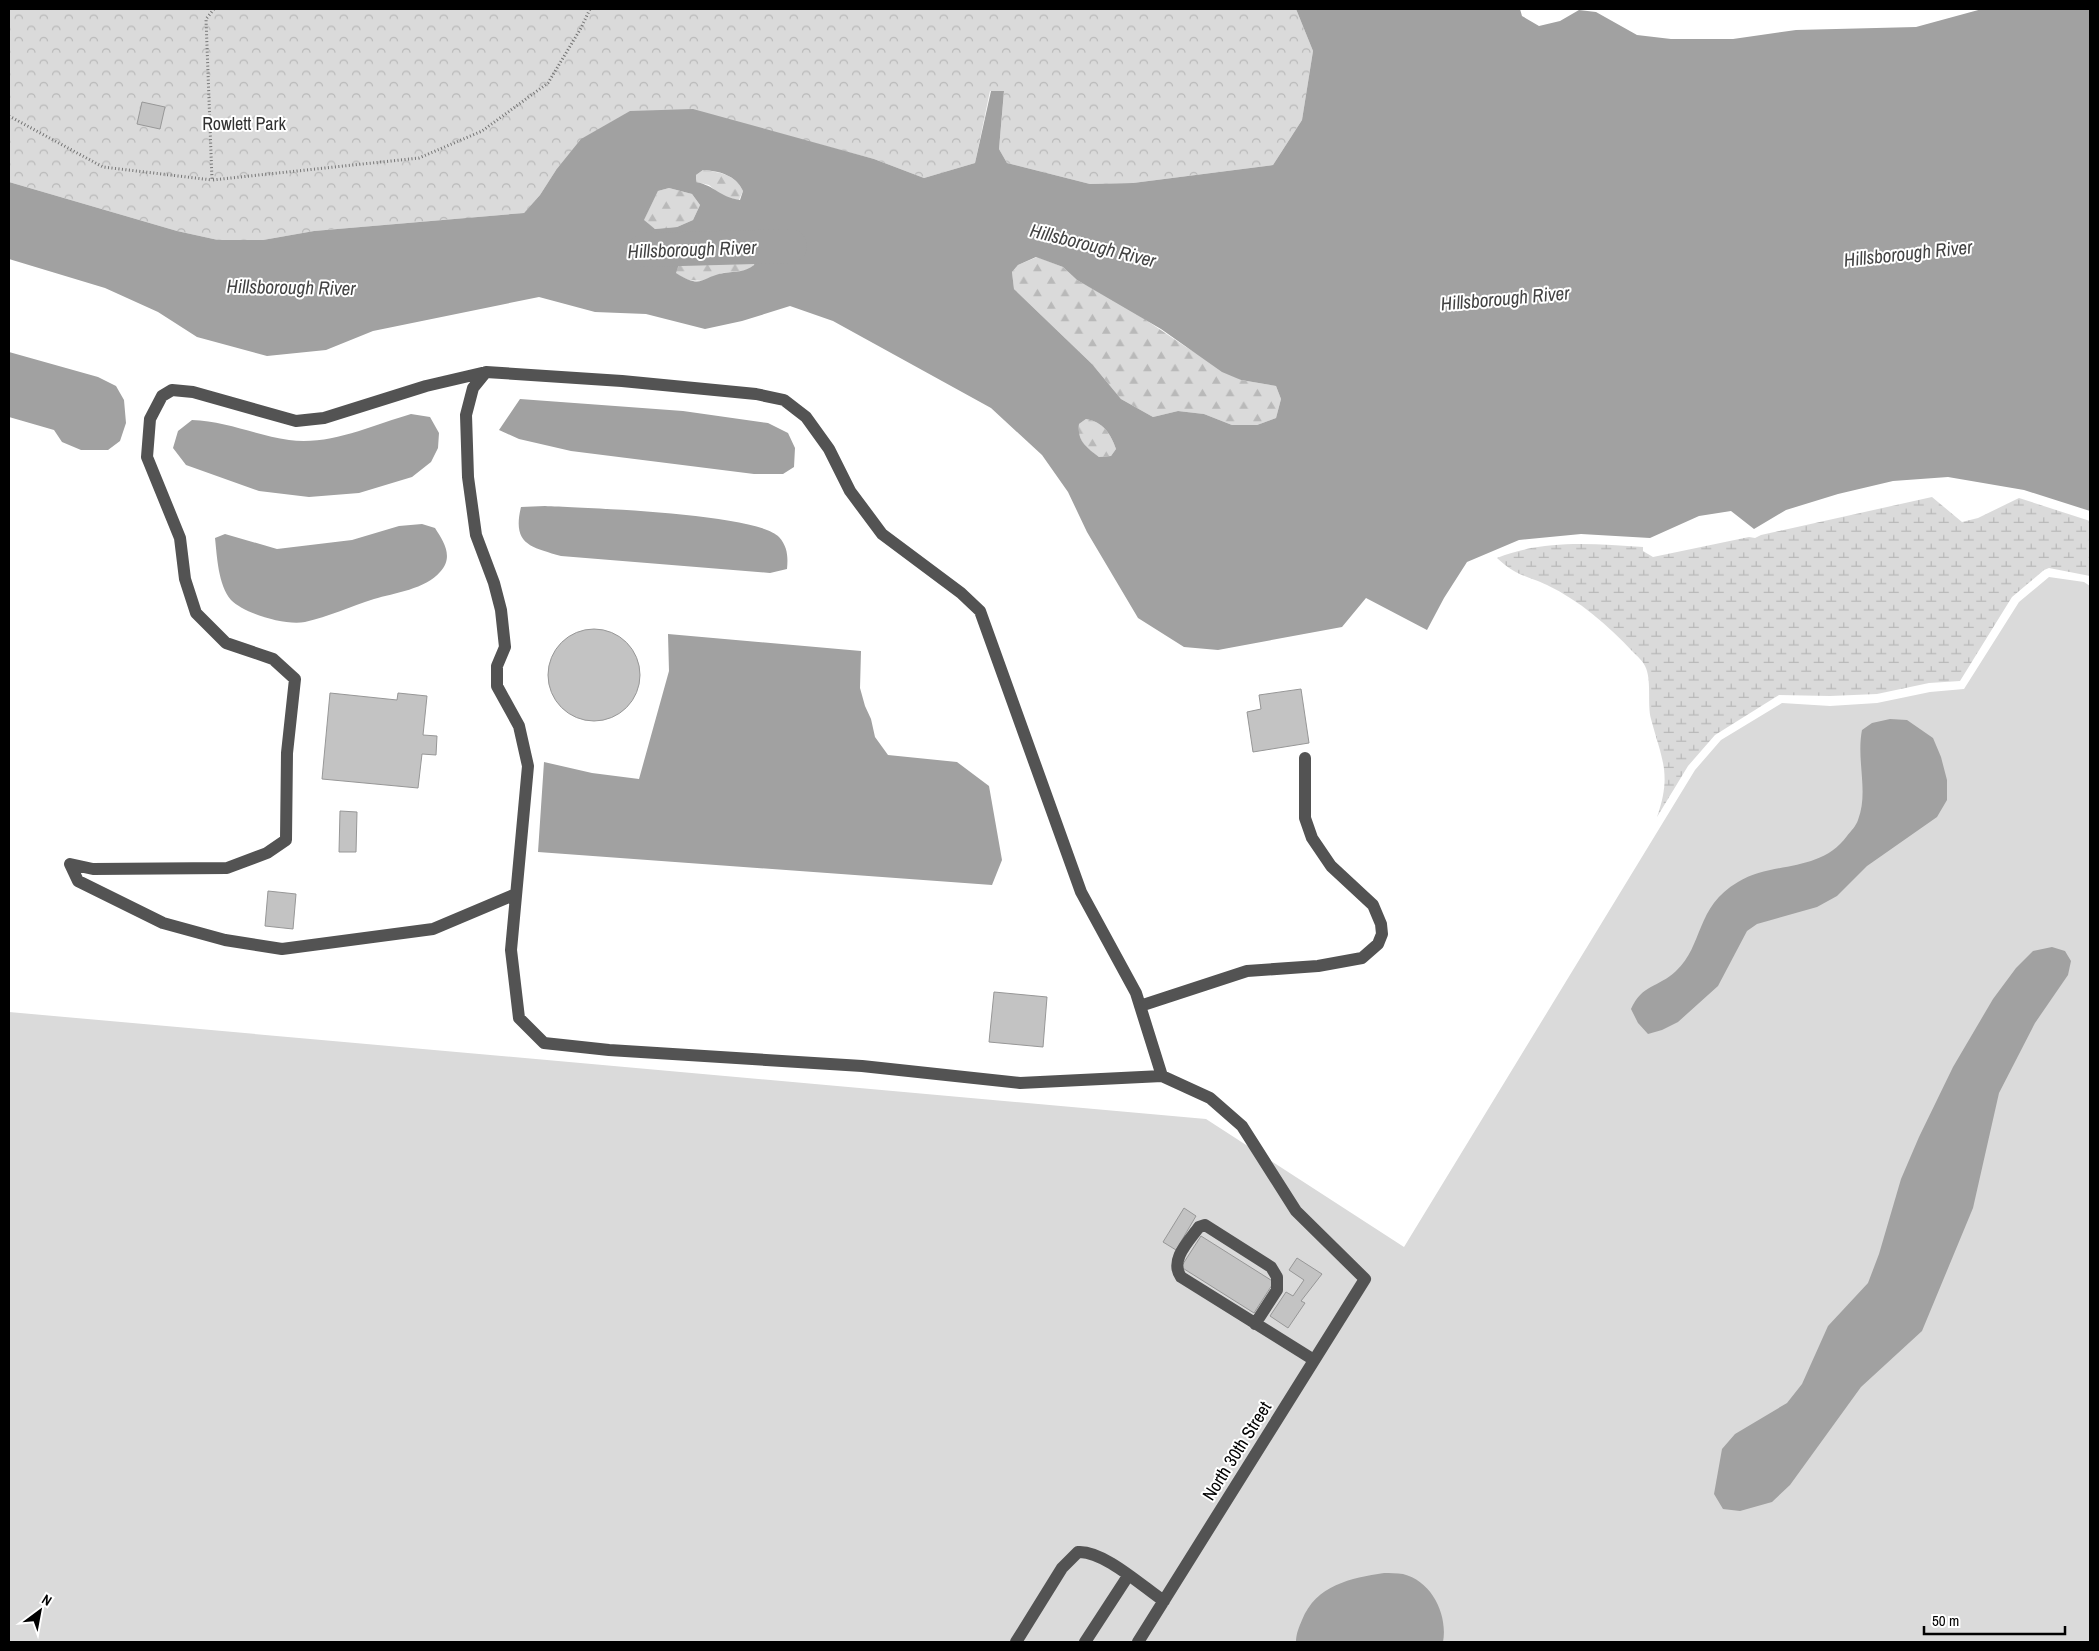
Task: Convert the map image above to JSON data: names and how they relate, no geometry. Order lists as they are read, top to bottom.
{
  "streets": {
    "street": ["North 30th Street"]
  },
  "water": ["Hillsborough River"],
  "parks": ["Rowlett Park"],
  "scale_bar": "50 m",
  "north": "top right"
}
